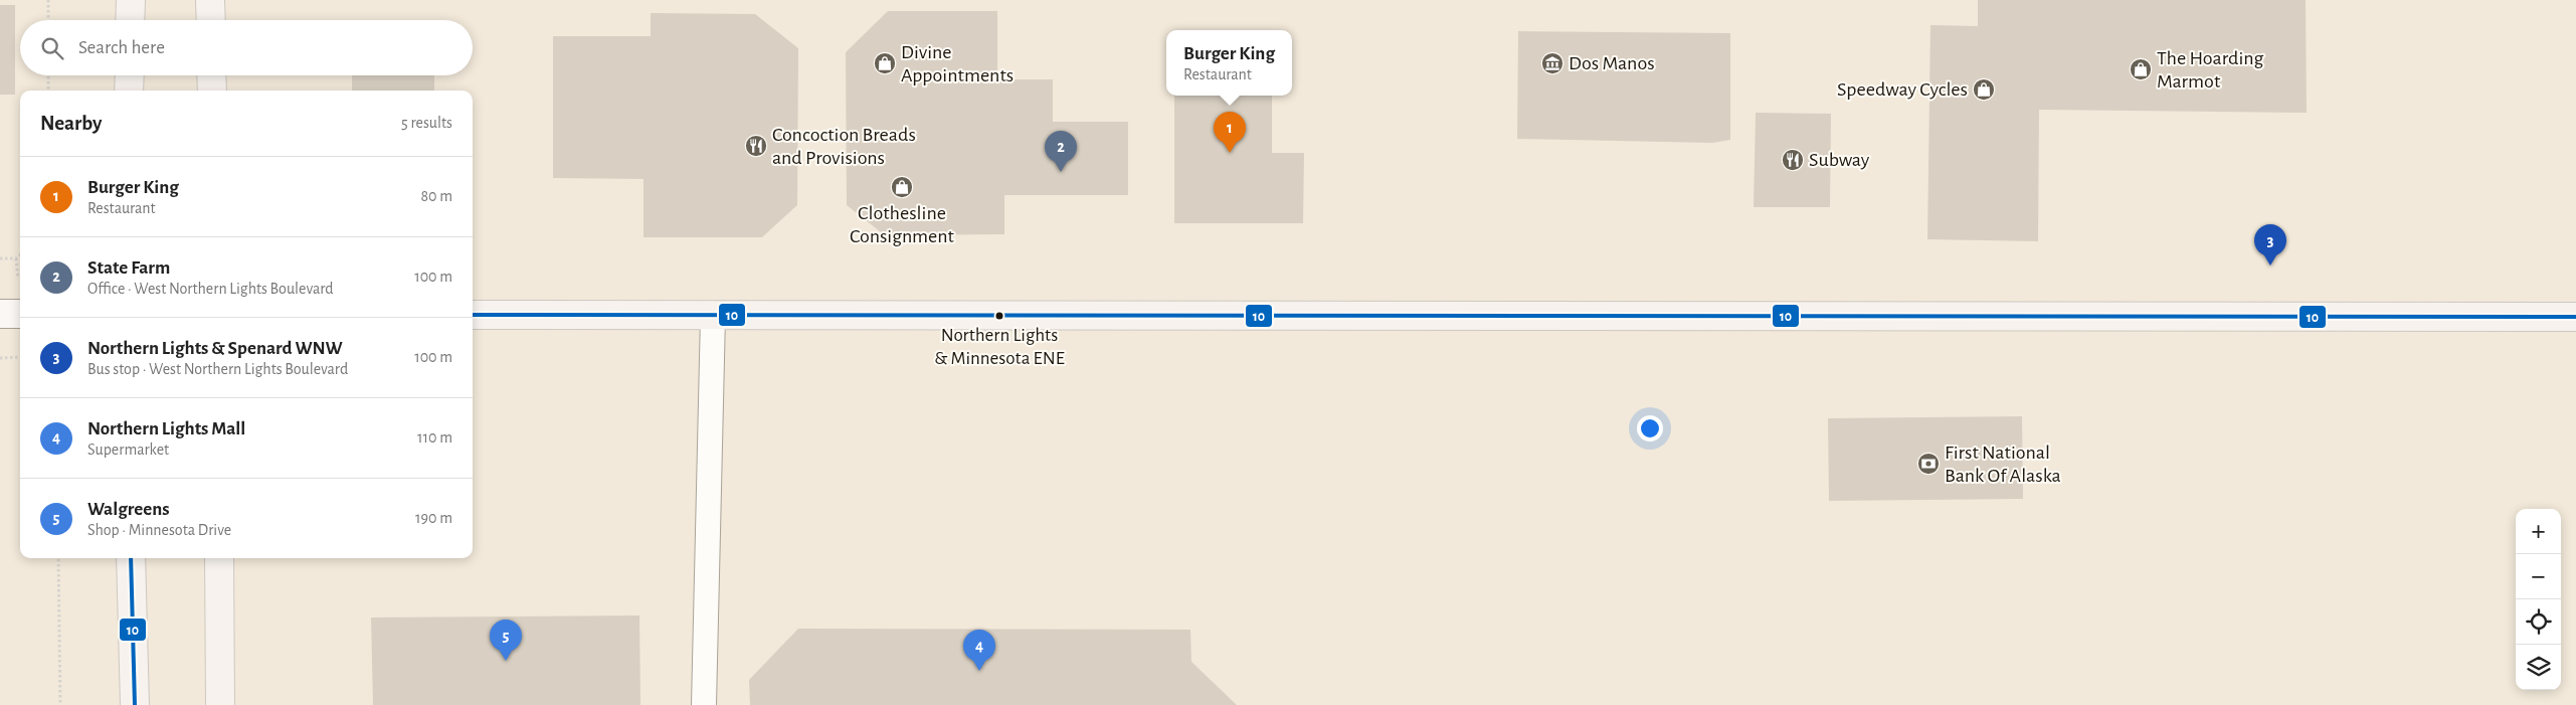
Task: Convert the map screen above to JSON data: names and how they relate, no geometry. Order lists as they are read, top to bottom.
{
  "places": {
    "shop": [
      "Divine Appointments",
      "The Hoarding Marmot",
      "Speedway Cycles",
      "Clothesline Consignment"
    ],
    "museum": ["Dos Manos"],
    "restaurant": ["Concoction Breads and Provisions", "Subway"],
    "other": ["Northern Lights & Minnesota ENE"],
    "bank": ["First National Bank Of Alaska"]
  },
  "lines": ["transit line 10"],
  "page": {
    "search": "Search here",
    "popup": ["Burger King", "Restaurant"],
    "heading": ["Nearby", "5 results"],
    "pins": [
      "1",
      "2",
      "3",
      "5",
      "4"
    ],
    "list": [
      {
        "mark": "1",
        "name": "Burger King",
        "note": "Restaurant",
        "value": "80 m"
      },
      {
        "mark": "2",
        "name": "State Farm",
        "note": "Office · West Northern Lights Boulevard",
        "value": "100 m"
      },
      {
        "mark": "3",
        "name": "Northern Lights & Spenard WNW",
        "note": "Bus stop · West Northern Lights Boulevard",
        "value": "100 m"
      },
      {
        "mark": "4",
        "name": "Northern Lights Mall",
        "note": "Supermarket",
        "value": "110 m"
      },
      {
        "mark": "5",
        "name": "Walgreens",
        "note": "Shop · Minnesota Drive",
        "value": "190 m"
      }
    ],
    "map_buttons": ["+", "−"]
  }
}
